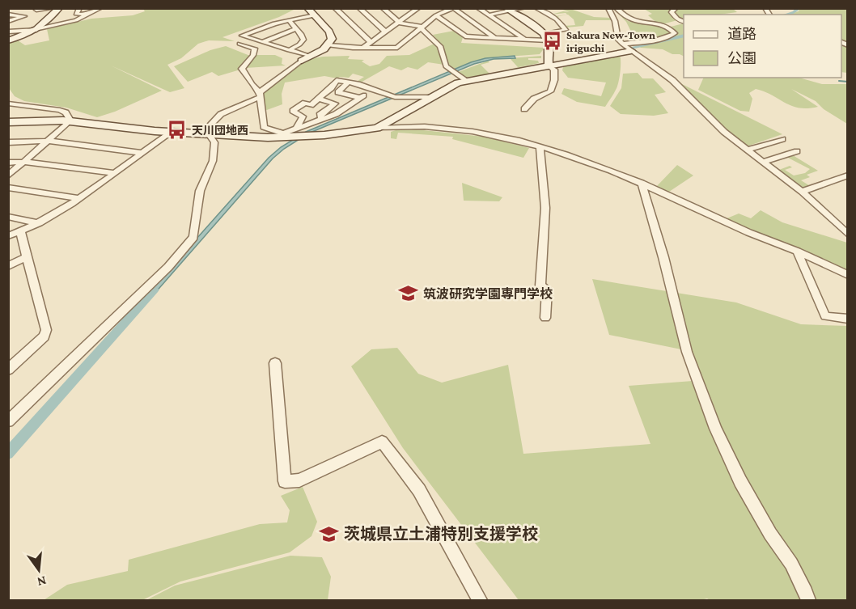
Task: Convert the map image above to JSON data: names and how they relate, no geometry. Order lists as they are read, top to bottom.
{
  "places": {
    "bus stop": ["Sakura New-Town iriguchi", "天川団地西"],
    "school or university": ["筑波研究学園専門学校", "茨城県立土浦特別支援学校"]
  },
  "legend": ["道路", "公園"],
  "north": "bottom"
}
